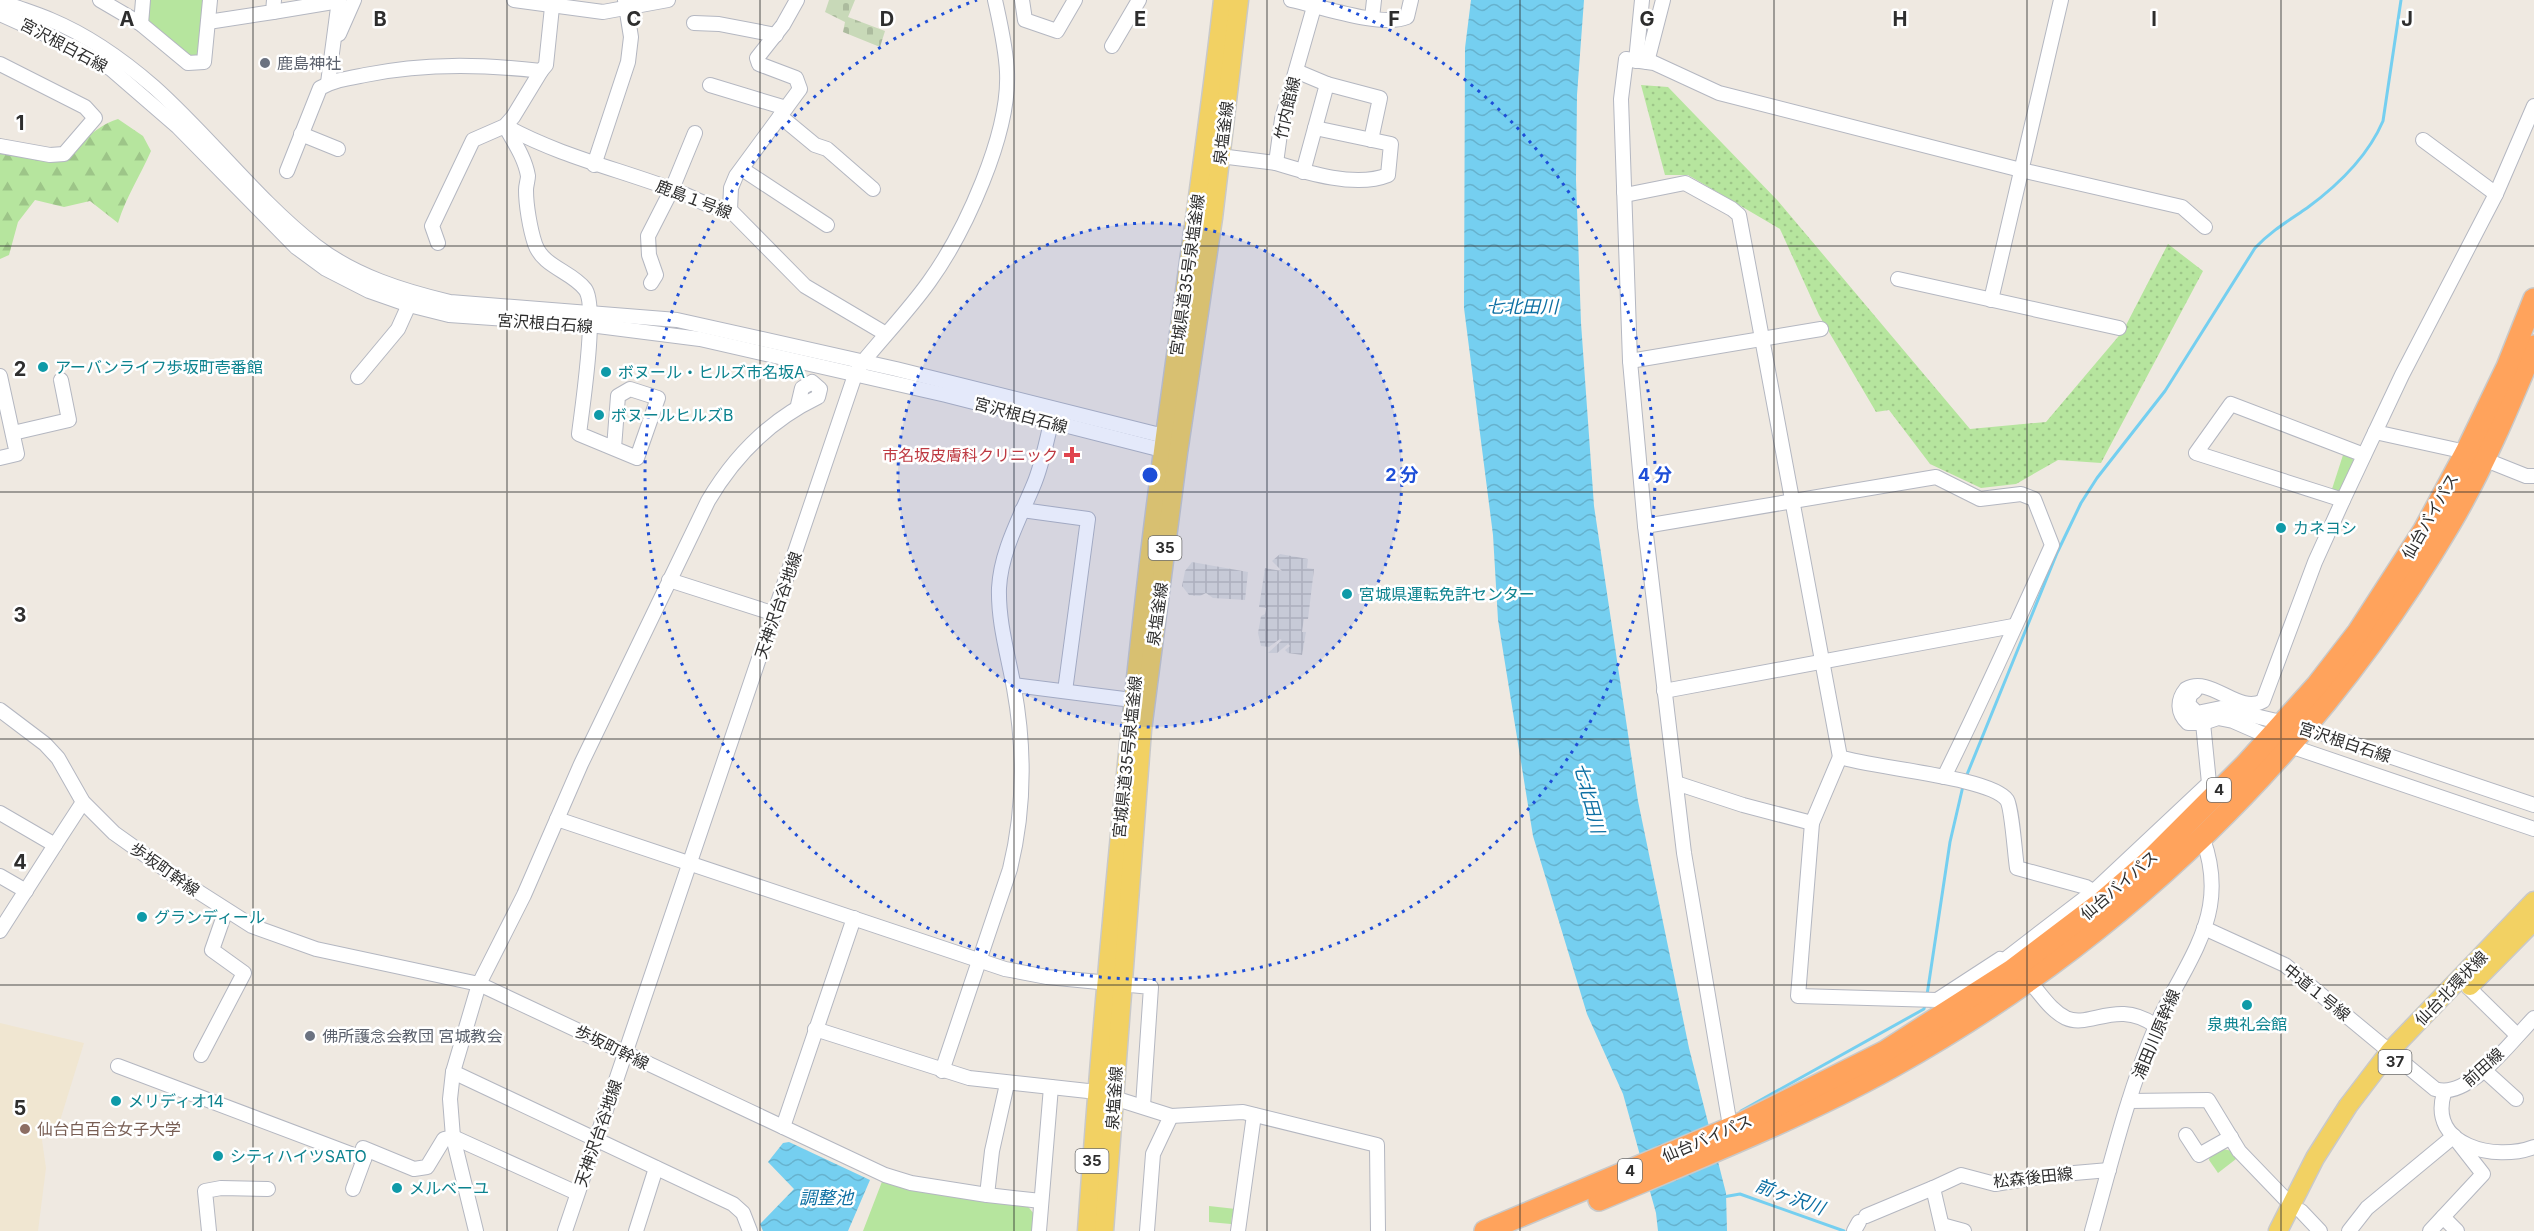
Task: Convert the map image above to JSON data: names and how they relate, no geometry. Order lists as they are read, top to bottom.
{
  "streets": {
    "highway": ["仙台バイパス", "4"],
    "main road": [
      "泉塩釜線",
      "宮城県道35号泉塩釜線",
      "35",
      "仙台北環状線",
      "37"
    ],
    "street": [
      "宮沢根白石線",
      "竹内館線",
      "鹿島１号線",
      "天神沢台谷地線",
      "歩坂町幹線",
      "中道１号線",
      "浦田川原幹線",
      "前田線",
      "松森後田線"
    ]
  },
  "crossings": [
    ["宮沢根白石線", "泉塩釜線"],
    ["宮沢根白石線", "宮城県道35号泉塩釜線"],
    ["宮沢根白石線", "仙台バイパス"],
    ["宮沢根白石線", "天神沢台谷地線"],
    ["竹内館線", "泉塩釜線"],
    ["泉塩釜線", "宮城県道35号泉塩釜線"],
    ["鹿島１号線", "天神沢台谷地線"],
    ["仙台バイパス", "浦田川原幹線"],
    ["天神沢台谷地線", "歩坂町幹線"],
    ["仙台北環状線", "中道１号線"],
    ["仙台北環状線", "前田線"],
    ["中道１号線", "浦田川原幹線"],
    ["中道１号線", "前田線"],
    ["浦田川原幹線", "松森後田線"]
  ],
  "water": ["七北田川", "前ヶ沢川", "調整池"],
  "places": {
    "other": [
      "鹿島神社",
      "アーバンライフ歩坂町壱番館",
      "ボヌール・ヒルズ市名坂A",
      "ボヌールヒルズB",
      "カネヨシ",
      "宮城県運転免許センター",
      "グランディール",
      "泉典礼会館",
      "佛所護念会教団 宮城教会",
      "メリディオ14",
      "仙台白百合女子大学",
      "シティハイツSATO",
      "メルベーユ"
    ],
    "health": ["市名坂皮膚科クリニック"]
  },
  "grid": {
    "columns": [
      "A",
      "B",
      "C",
      "D",
      "E",
      "F",
      "G",
      "H",
      "I",
      "J"
    ],
    "rows": [
      "1",
      "2",
      "3",
      "4",
      "5"
    ]
  },
  "rings": ["2 分", "4 分"]
}
